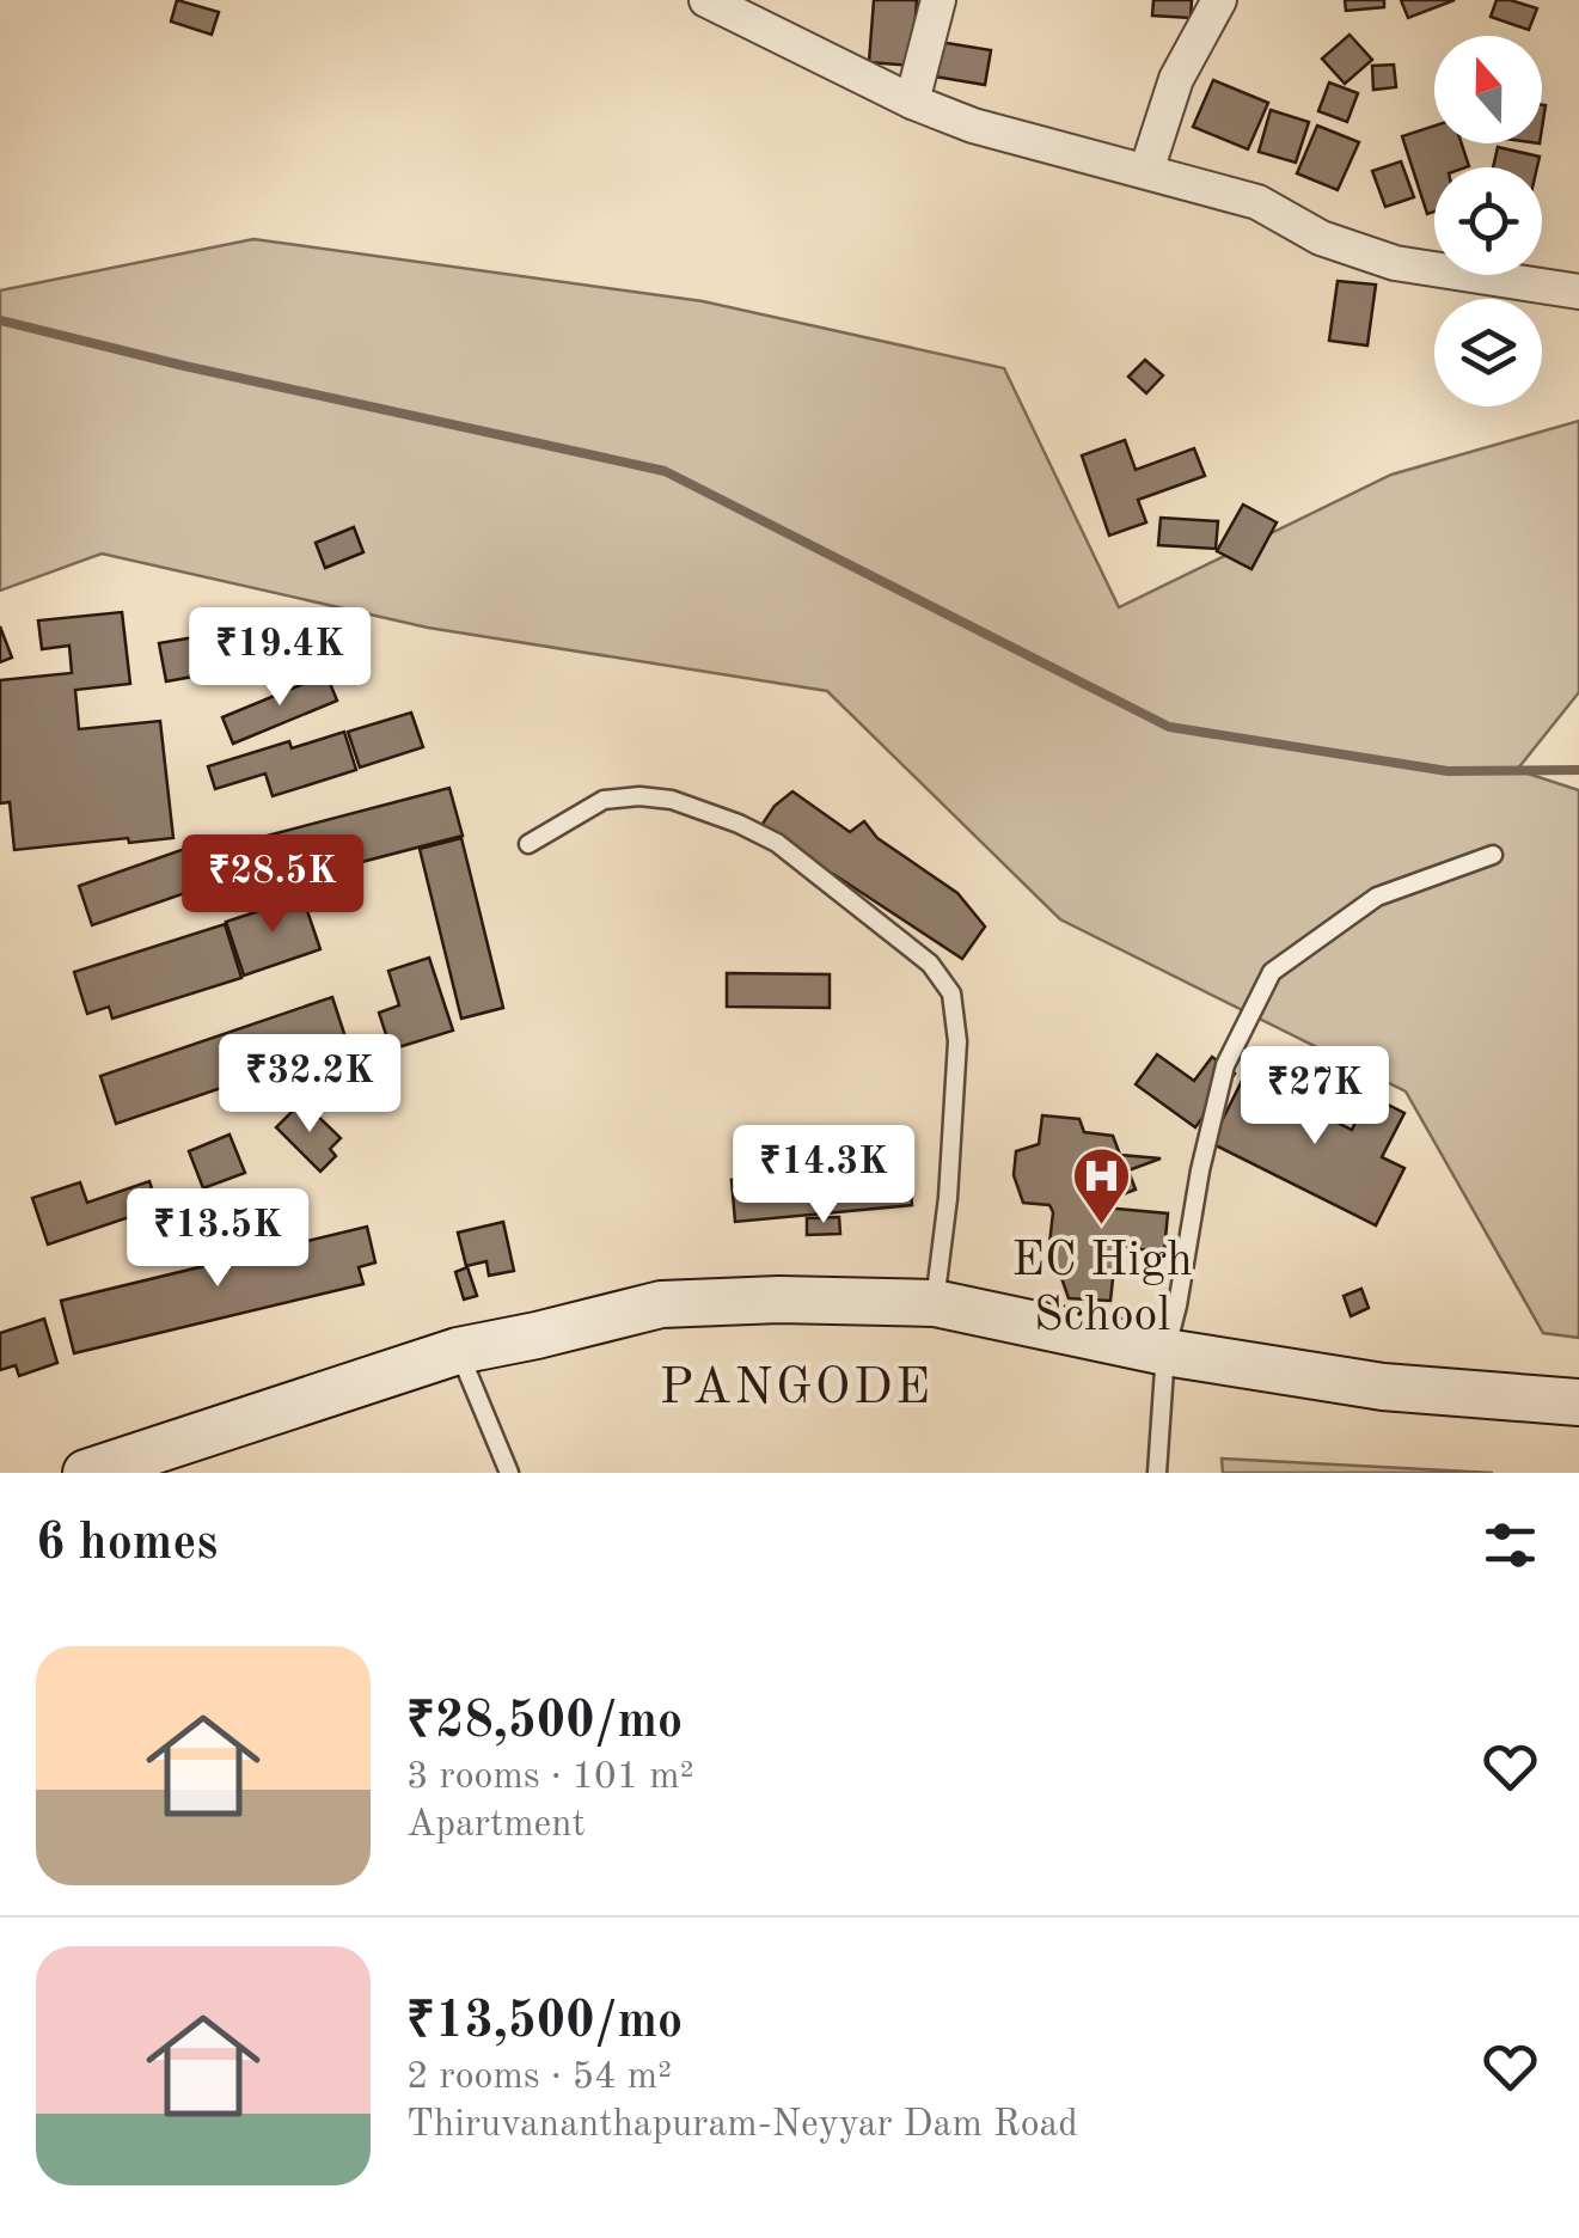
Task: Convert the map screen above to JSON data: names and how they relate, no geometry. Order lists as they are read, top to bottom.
{
  "districts": ["PANGODE"],
  "places": {
    "hospital": ["EC High School"]
  },
  "north": "top",
  "page": {
    "price": [
      "₹19.4K",
      "₹28.5K",
      "₹32.2K",
      "₹27K",
      "₹14.3K",
      "₹13.5K"
    ],
    "heading": "6 homes",
    "list": [
      {
        "name": "₹28,500/mo",
        "note": "3 rooms · 101 m² · Apartment"
      },
      {
        "name": "₹13,500/mo",
        "note": "2 rooms · 54 m² · Thiruvananthapuram-Neyyar Dam Road"
      }
    ]
  }
}
